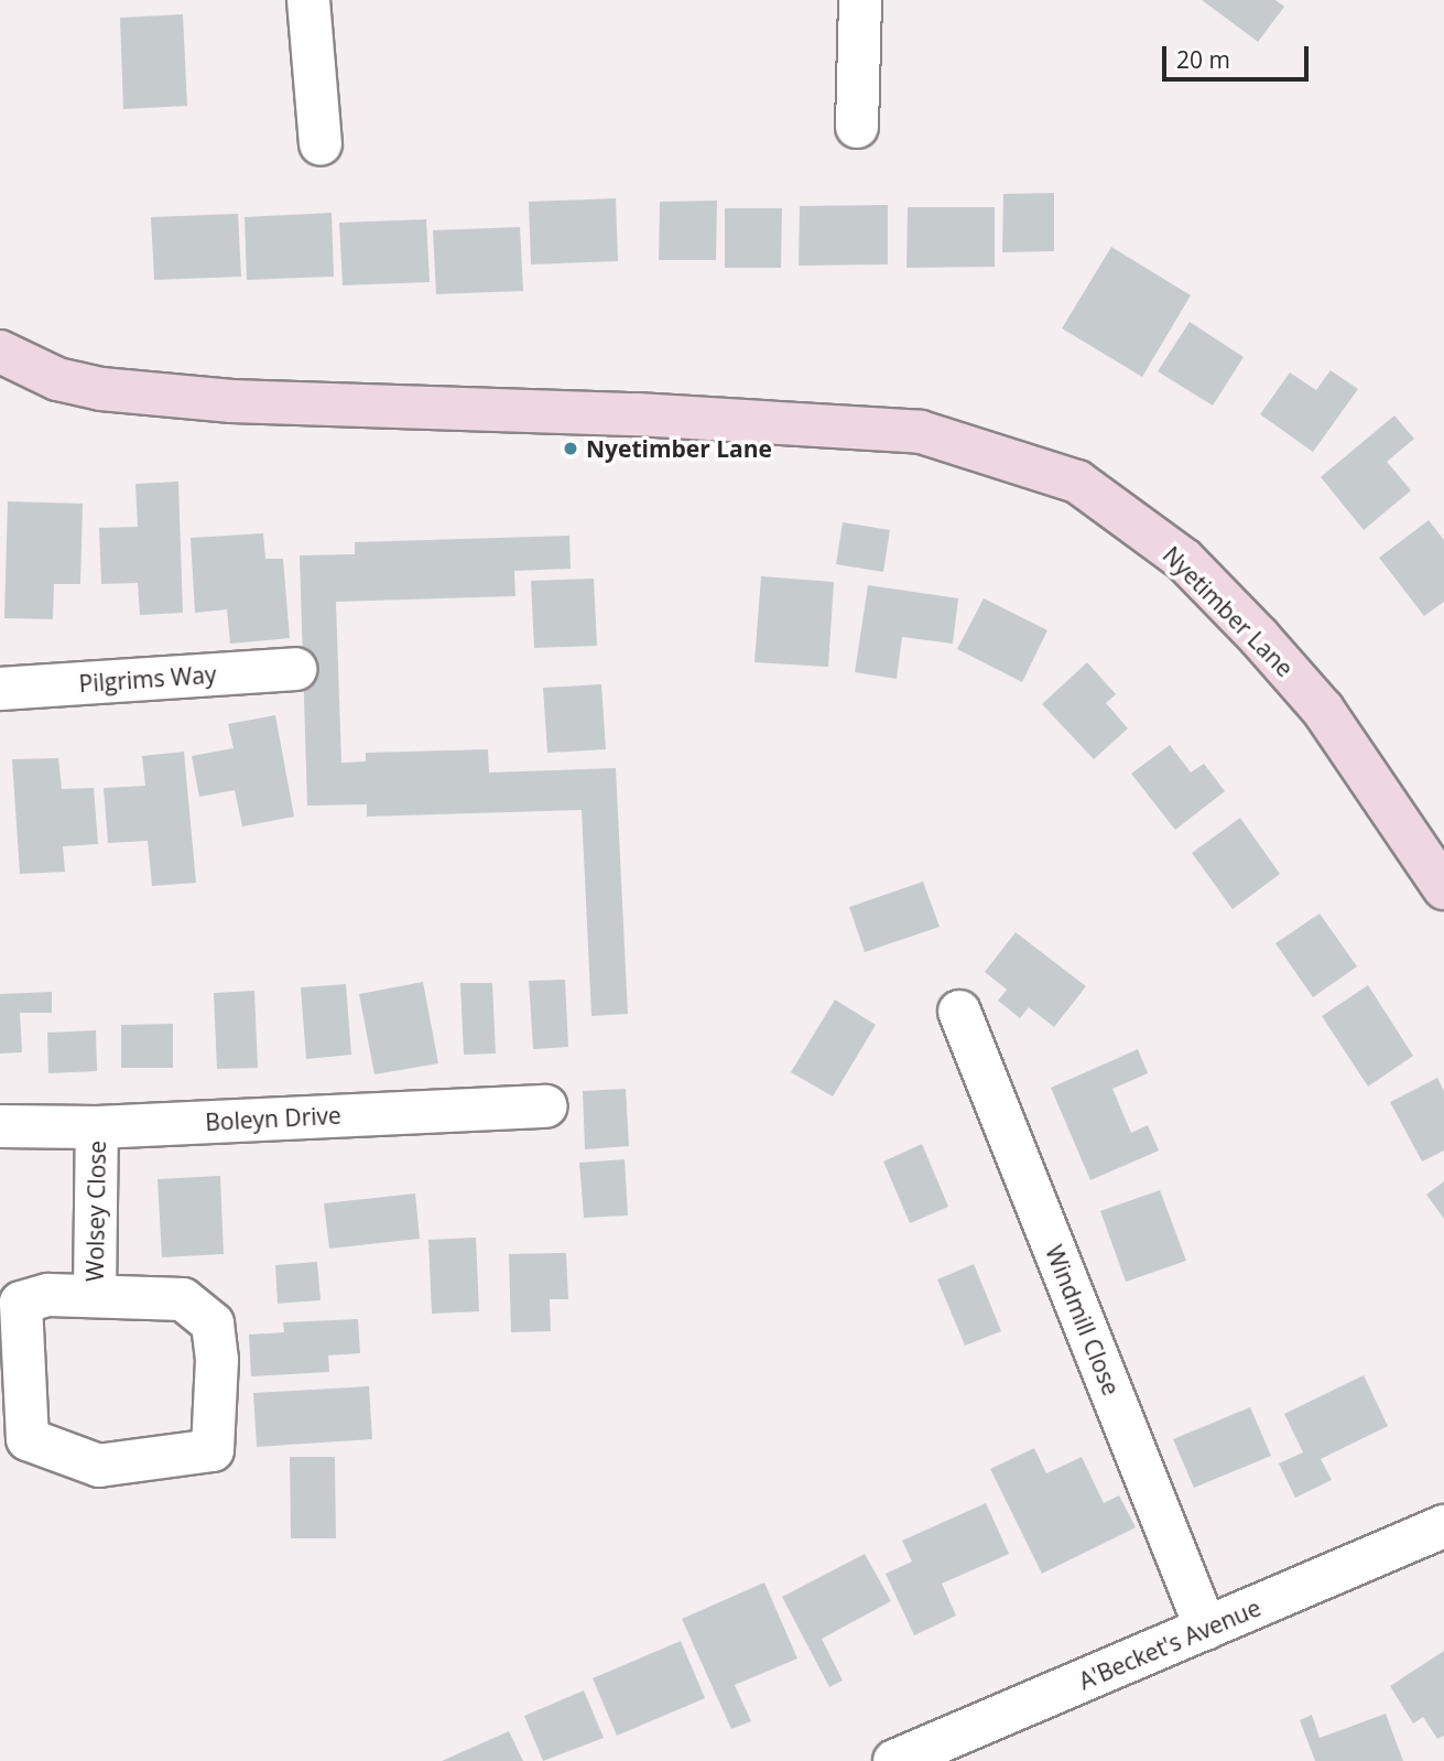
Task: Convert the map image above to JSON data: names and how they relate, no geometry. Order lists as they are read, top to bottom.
{
  "streets": {
    "street": [
      "Nyetimber Lane",
      "Pilgrims Way",
      "Boleyn Drive",
      "Wolsey Close",
      "Windmill Close",
      "A'Becket's Avenue"
    ]
  },
  "crossings": [
    ["Boleyn Drive", "Wolsey Close"],
    ["Windmill Close", "A'Becket's Avenue"]
  ],
  "places": ["Nyetimber Lane"],
  "scale_bar": "20 m"
}
